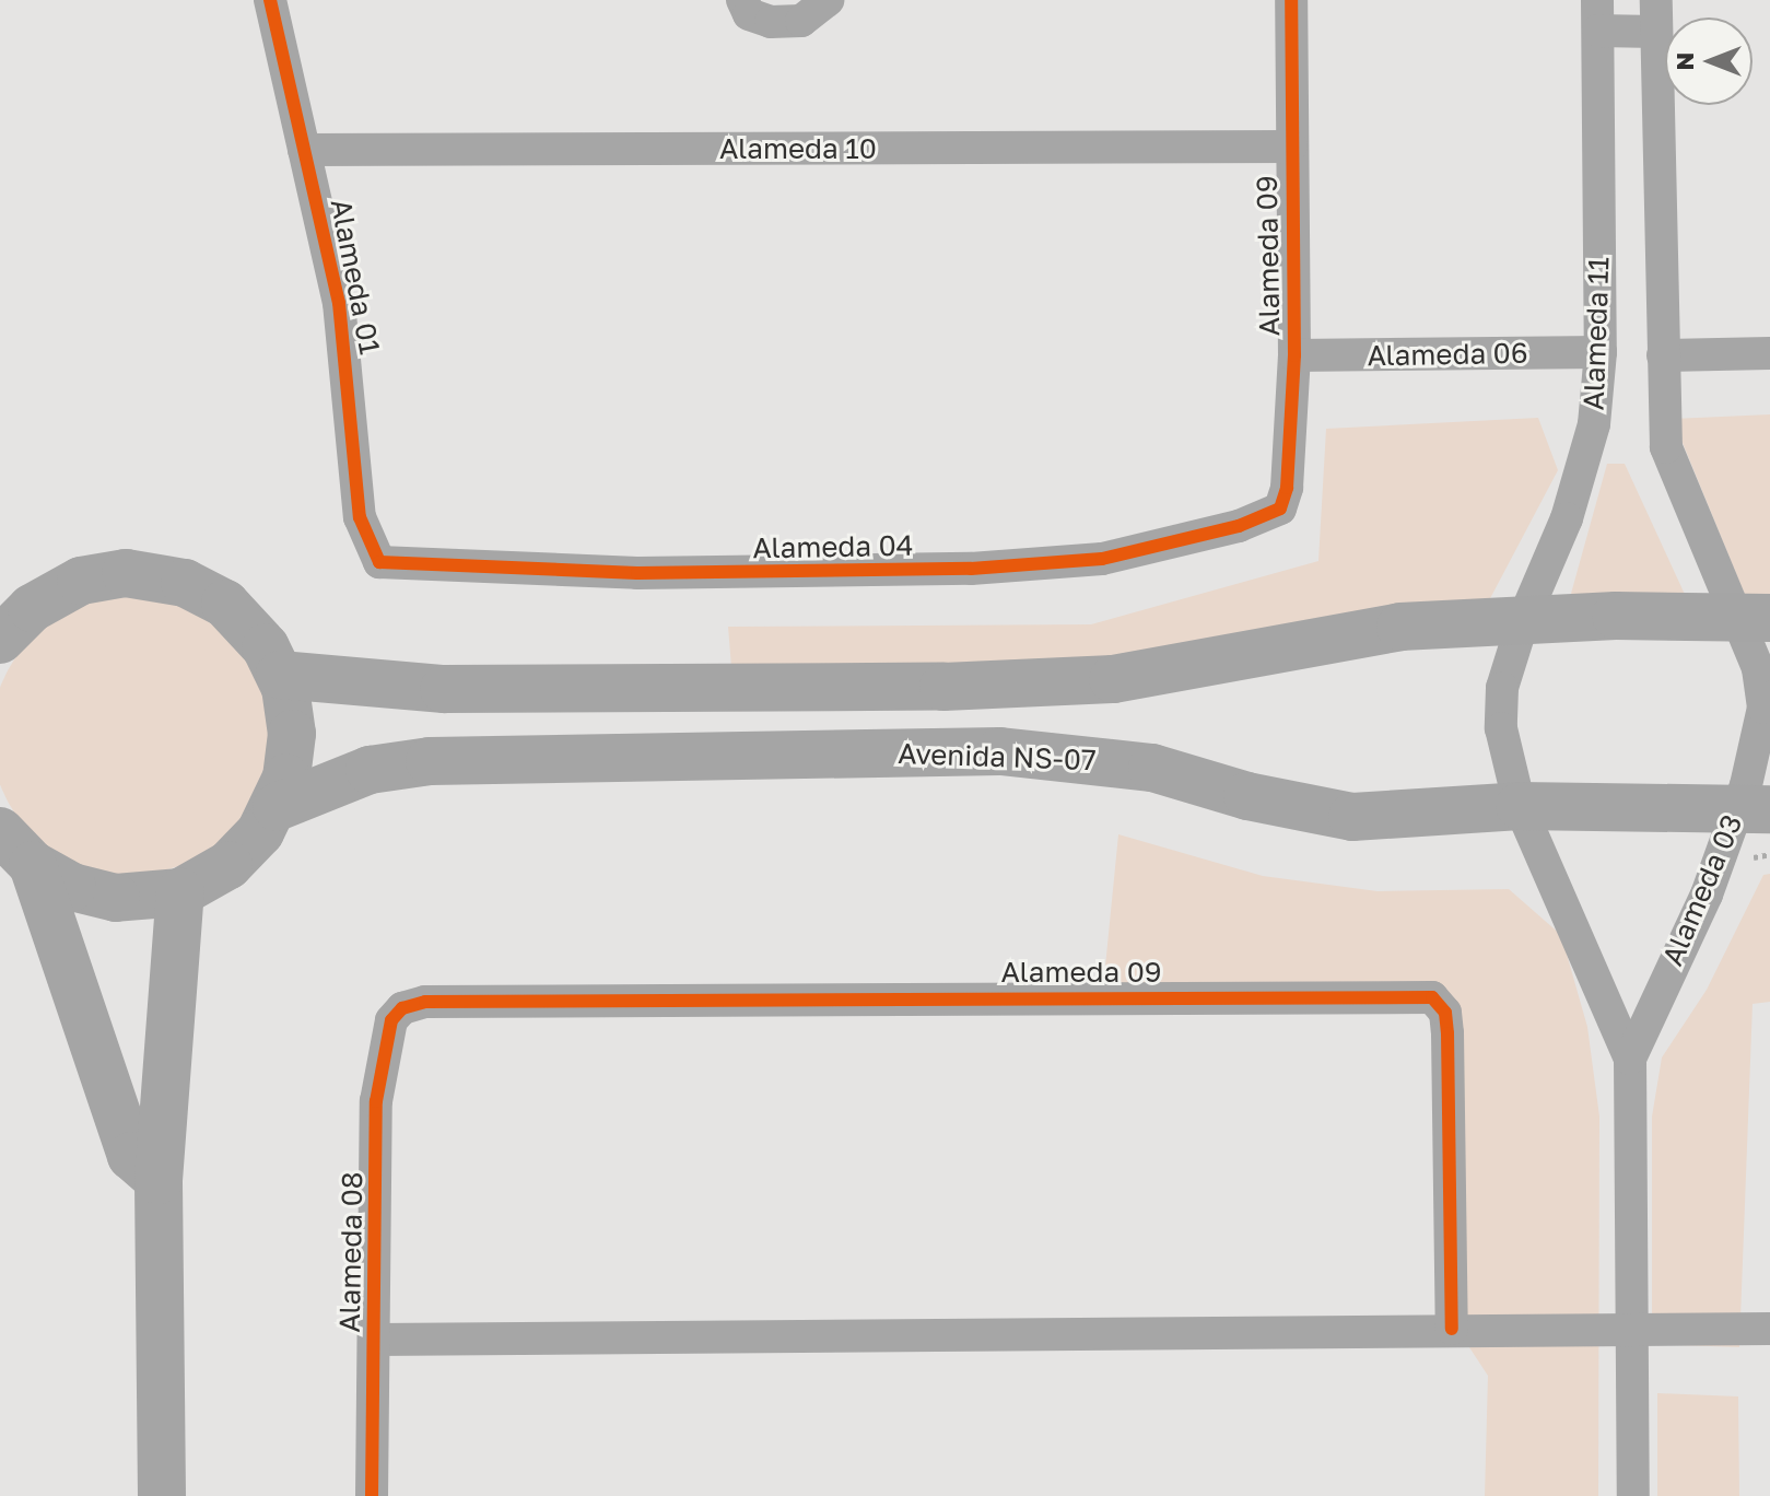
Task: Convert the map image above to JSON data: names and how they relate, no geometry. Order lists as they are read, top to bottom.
{
  "streets": {
    "street": [
      "Alameda 10",
      "Alameda 09",
      "Alameda 01",
      "Alameda 11",
      "Alameda 06",
      "Alameda 04",
      "Avenida NS-07",
      "Alameda 03",
      "Alameda 08"
    ]
  },
  "crossings": [
    ["Alameda 10", "Alameda 09"],
    ["Alameda 10", "Alameda 01"],
    ["Alameda 09", "Alameda 06"],
    ["Alameda 09", "Alameda 04"],
    ["Alameda 09", "Alameda 08"],
    ["Alameda 01", "Alameda 04"],
    ["Alameda 11", "Alameda 06"],
    ["Alameda 11", "Avenida NS-07"],
    ["Alameda 11", "Alameda 03"],
    ["Avenida NS-07", "Alameda 03"]
  ],
  "north": "left"
}
